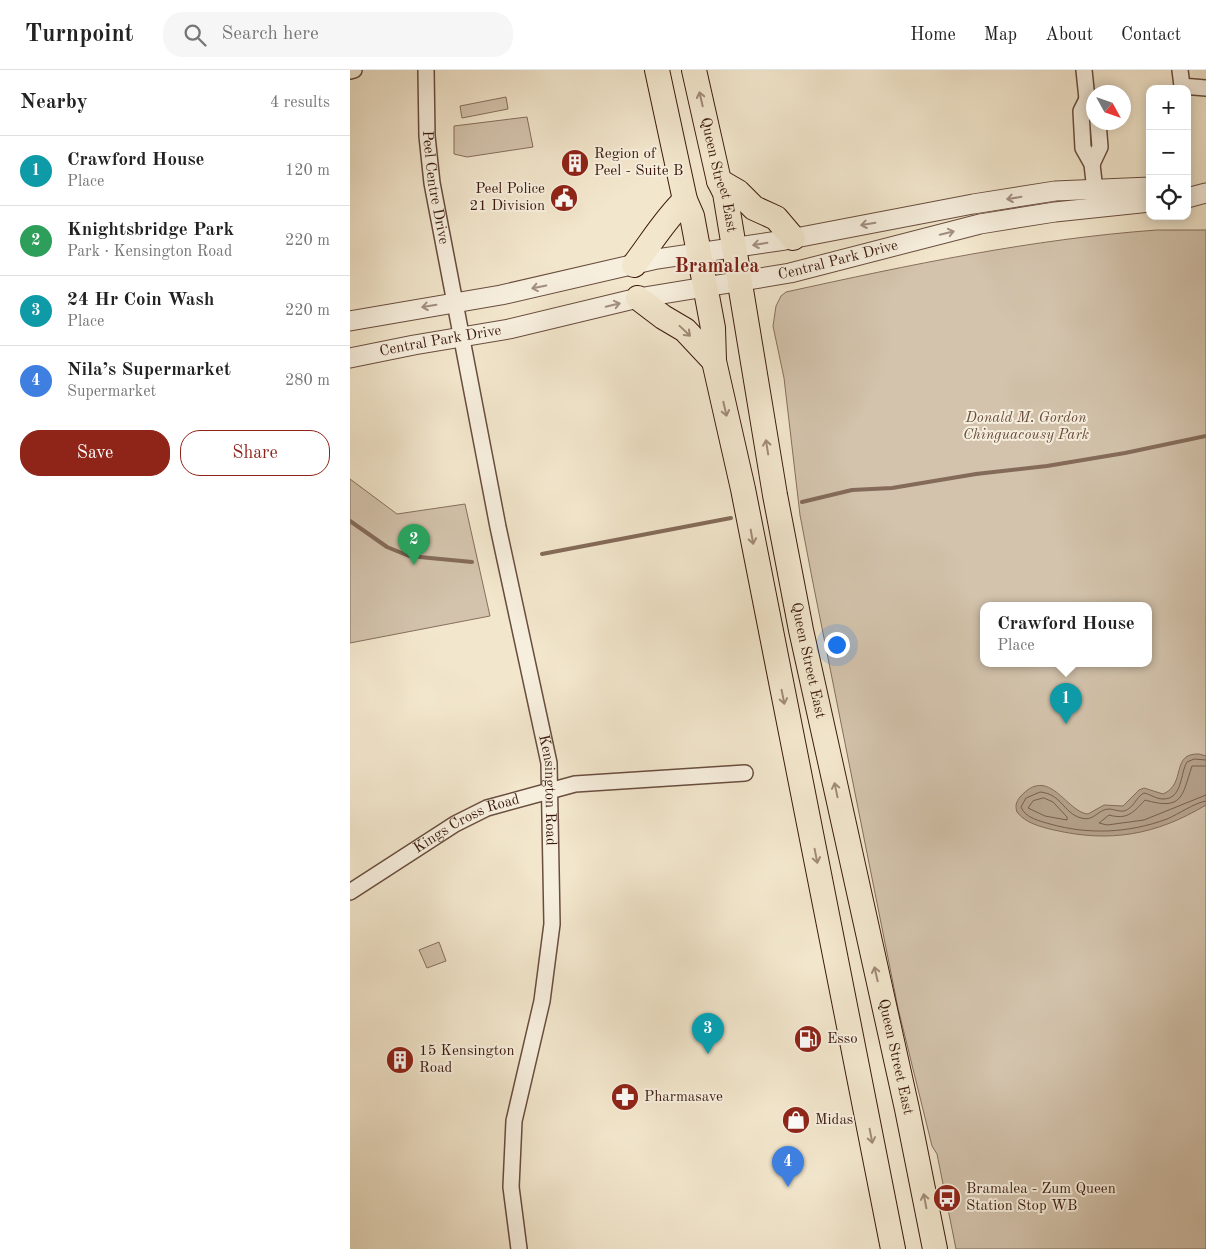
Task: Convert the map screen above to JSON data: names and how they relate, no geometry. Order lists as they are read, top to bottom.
{
  "streets": {
    "main road": ["Queen Street East"],
    "street": [
      "Peel Centre Drive",
      "Central Park Drive",
      "Kensington Road",
      "Kings Cross Road"
    ]
  },
  "crossings": [
    ["Queen Street East", "Central Park Drive"],
    ["Peel Centre Drive", "Central Park Drive"],
    ["Peel Centre Drive", "Kensington Road"],
    ["Central Park Drive", "Kensington Road"],
    ["Kensington Road", "Kings Cross Road"]
  ],
  "districts": ["Bramalea"],
  "parks": ["Donald M. Gordon Chinguacousy Park"],
  "places": {
    "building": ["Region of Peel - Suite B", "15 Kensington Road"],
    "public building": ["Peel Police 21 Division"],
    "fuel station": ["Esso"],
    "pharmacy": ["Pharmasave"],
    "shop": ["Midas"],
    "bus stop": ["Bramalea - Zum Queen Station Stop WB"]
  },
  "north": "bottom right",
  "page": {
    "header": "Turnpoint",
    "search": "Search here",
    "nav": [
      "Home",
      "Map",
      "About",
      "Contact"
    ],
    "heading": ["Nearby", "4 results"],
    "map_buttons": ["+", "−"],
    "list": [
      {
        "mark": "1",
        "name": "Crawford House",
        "note": "Place",
        "value": "120 m"
      },
      {
        "mark": "2",
        "name": "Knightsbridge Park",
        "note": "Park · Kensington Road",
        "value": "220 m"
      },
      {
        "mark": "3",
        "name": "24 Hr Coin Wash",
        "note": "Place",
        "value": "220 m"
      },
      {
        "mark": "4",
        "name": "Nila’s Supermarket",
        "note": "Supermarket",
        "value": "280 m"
      }
    ],
    "buttons": ["Save", "Share"],
    "pins": [
      "2",
      "1",
      "3",
      "4"
    ],
    "popup": ["Crawford House", "Place"]
  }
}
